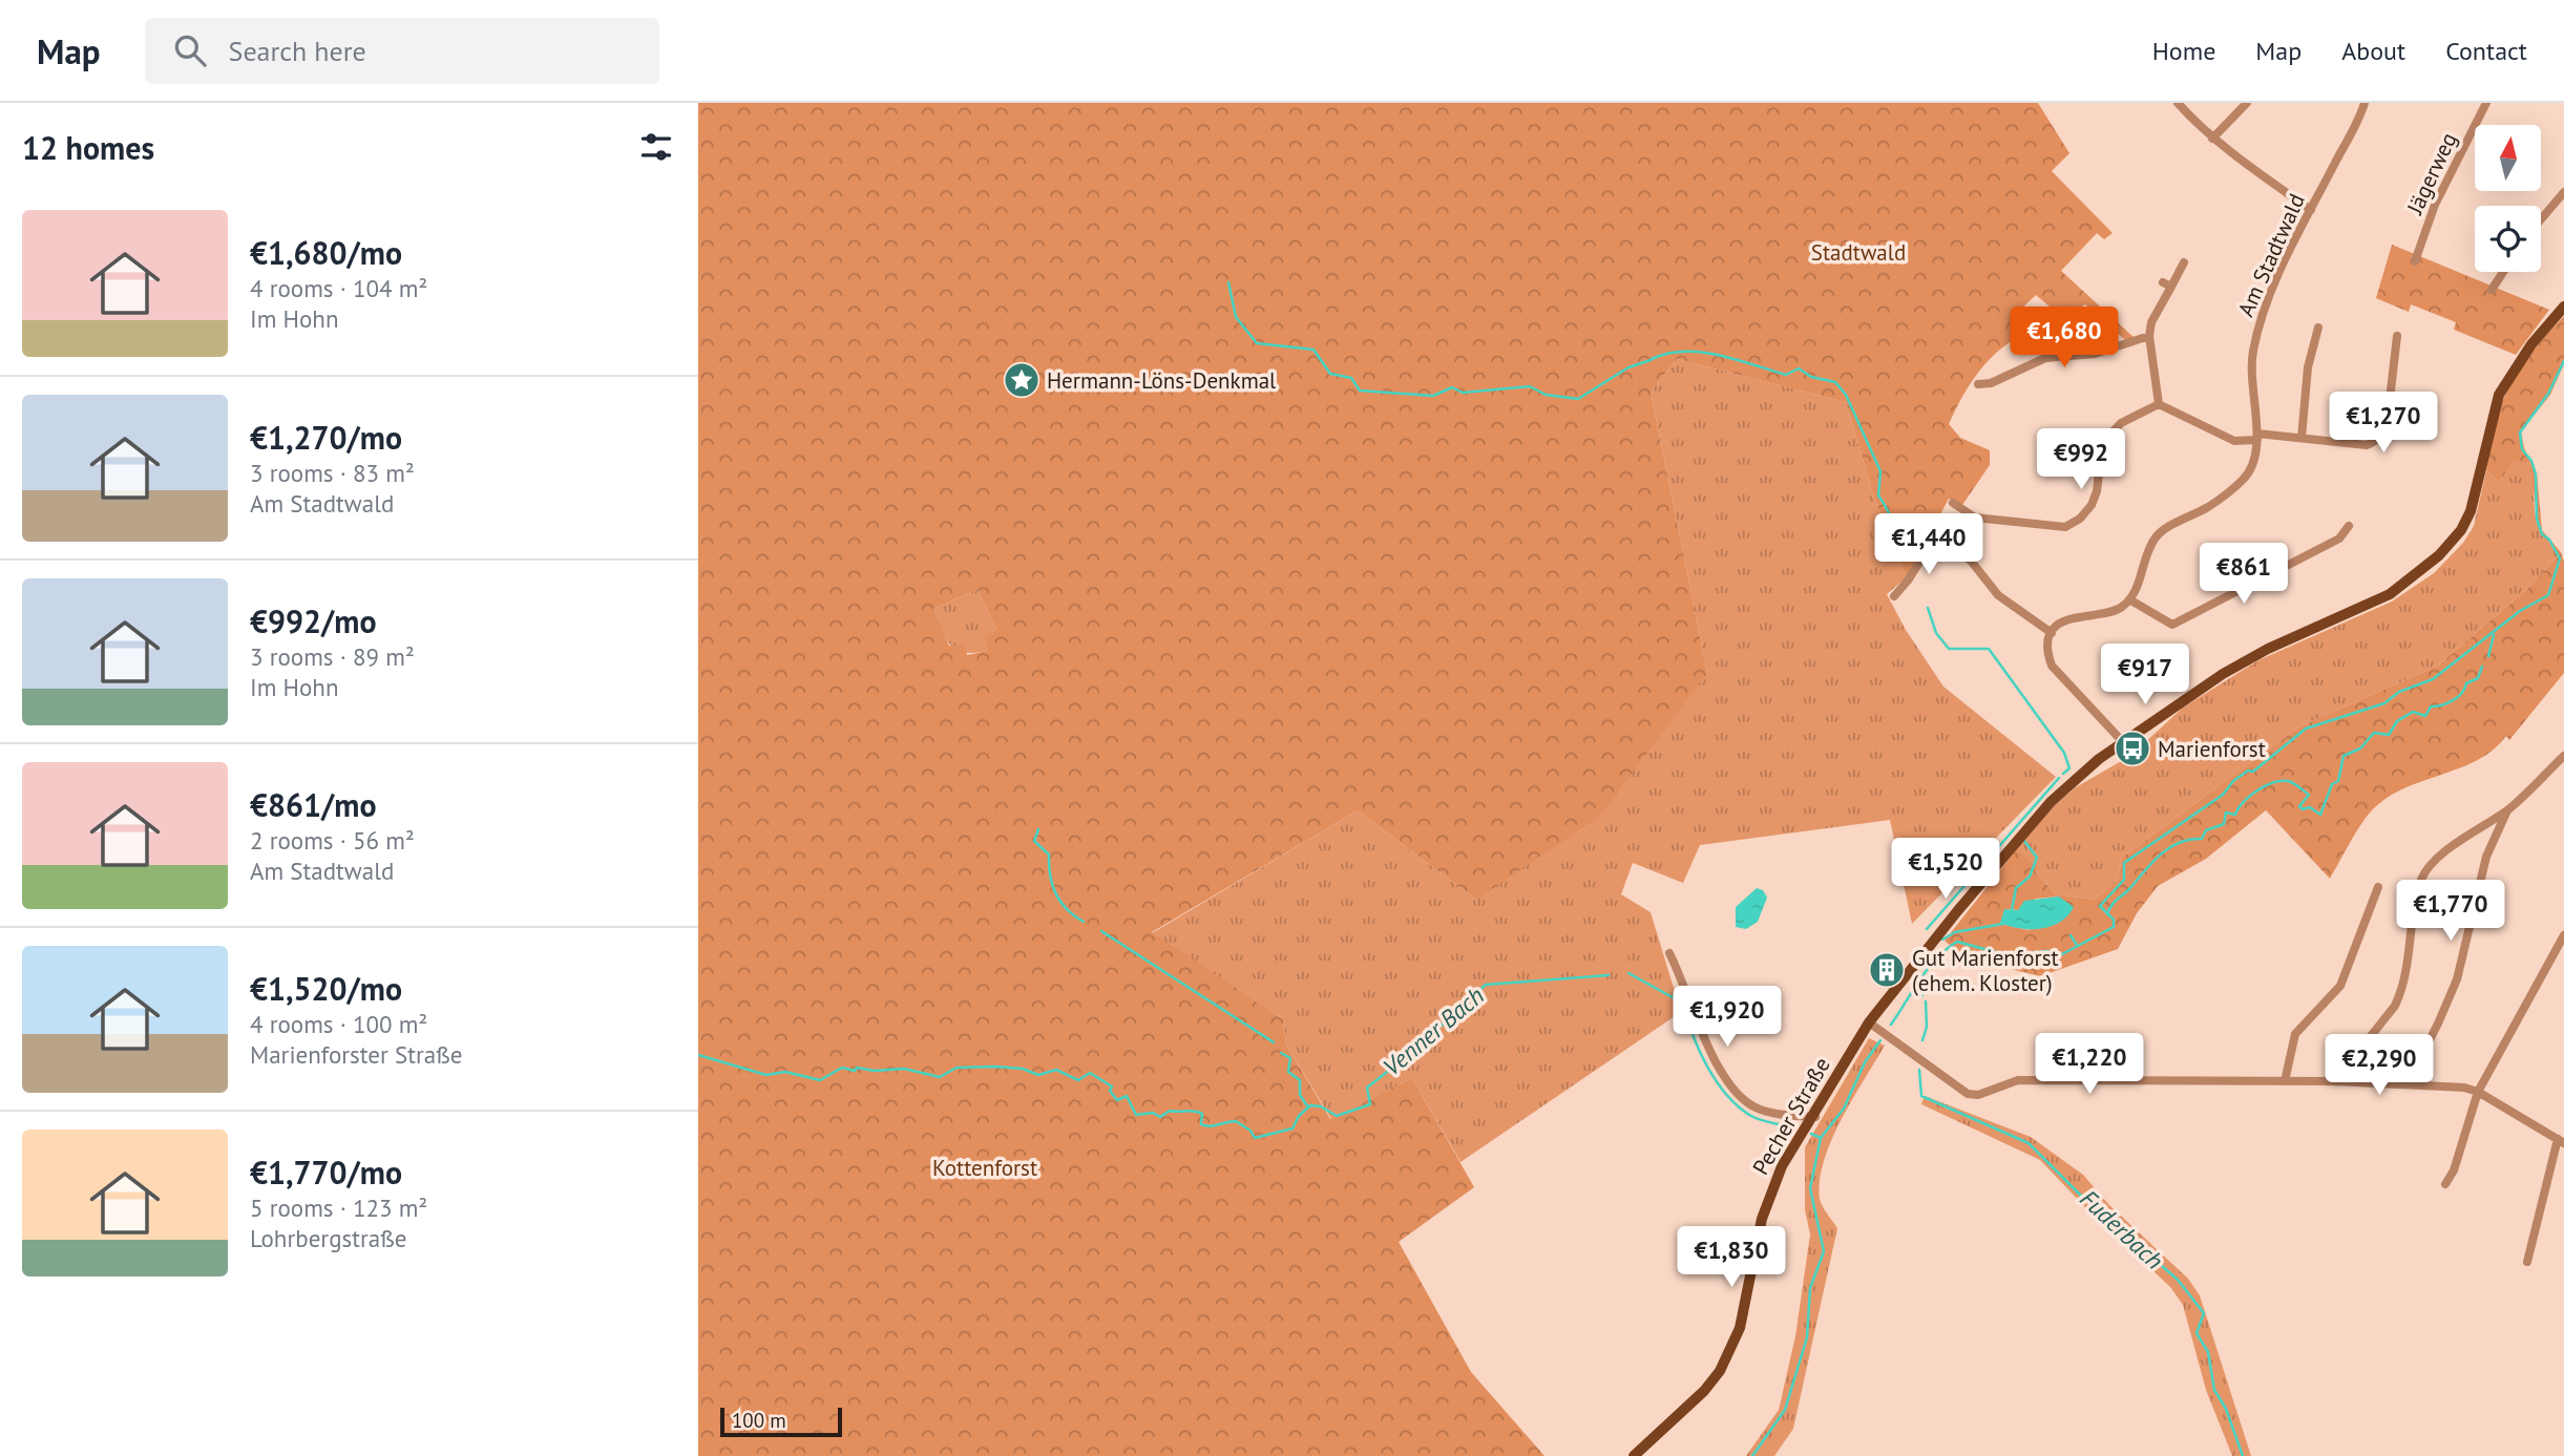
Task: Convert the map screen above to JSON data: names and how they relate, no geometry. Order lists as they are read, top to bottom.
{
  "streets": {
    "main road": ["Pecher Straße"],
    "street": ["Jägerweg", "Am Stadtwald"]
  },
  "water": ["Venner Bach", "Fuderbach"],
  "parks": ["Stadtwald", "Kottenforst"],
  "places": {
    "place": ["Hermann-Löns-Denkmal"],
    "bus stop": ["Marienforst"],
    "building": ["Gut Marienforst (ehem. Kloster)"]
  },
  "scale_bar": "100 m",
  "north": "top",
  "page": {
    "header": "Map",
    "search": "Search here",
    "nav": [
      "Home",
      "Map",
      "About",
      "Contact"
    ],
    "heading": "12 homes",
    "list": [
      {
        "name": "€1,680/mo",
        "note": "4 rooms · 104 m² · Im Hohn"
      },
      {
        "name": "€1,270/mo",
        "note": "3 rooms · 83 m² · Am Stadtwald"
      },
      {
        "name": "€992/mo",
        "note": "3 rooms · 89 m² · Im Hohn"
      },
      {
        "name": "€861/mo",
        "note": "2 rooms · 56 m² · Am Stadtwald"
      },
      {
        "name": "€1,520/mo",
        "note": "4 rooms · 100 m² · Marienforster Straße"
      },
      {
        "name": "€1,770/mo",
        "note": "5 rooms · 123 m² · Lohrbergstraße"
      }
    ],
    "price": [
      "€1,680",
      "€1,270",
      "€992",
      "€1,440",
      "€861",
      "€917",
      "€1,520",
      "€1,770",
      "€1,920",
      "€1,220",
      "€2,290",
      "€1,830"
    ],
    "scale": "100 m"
  }
}
